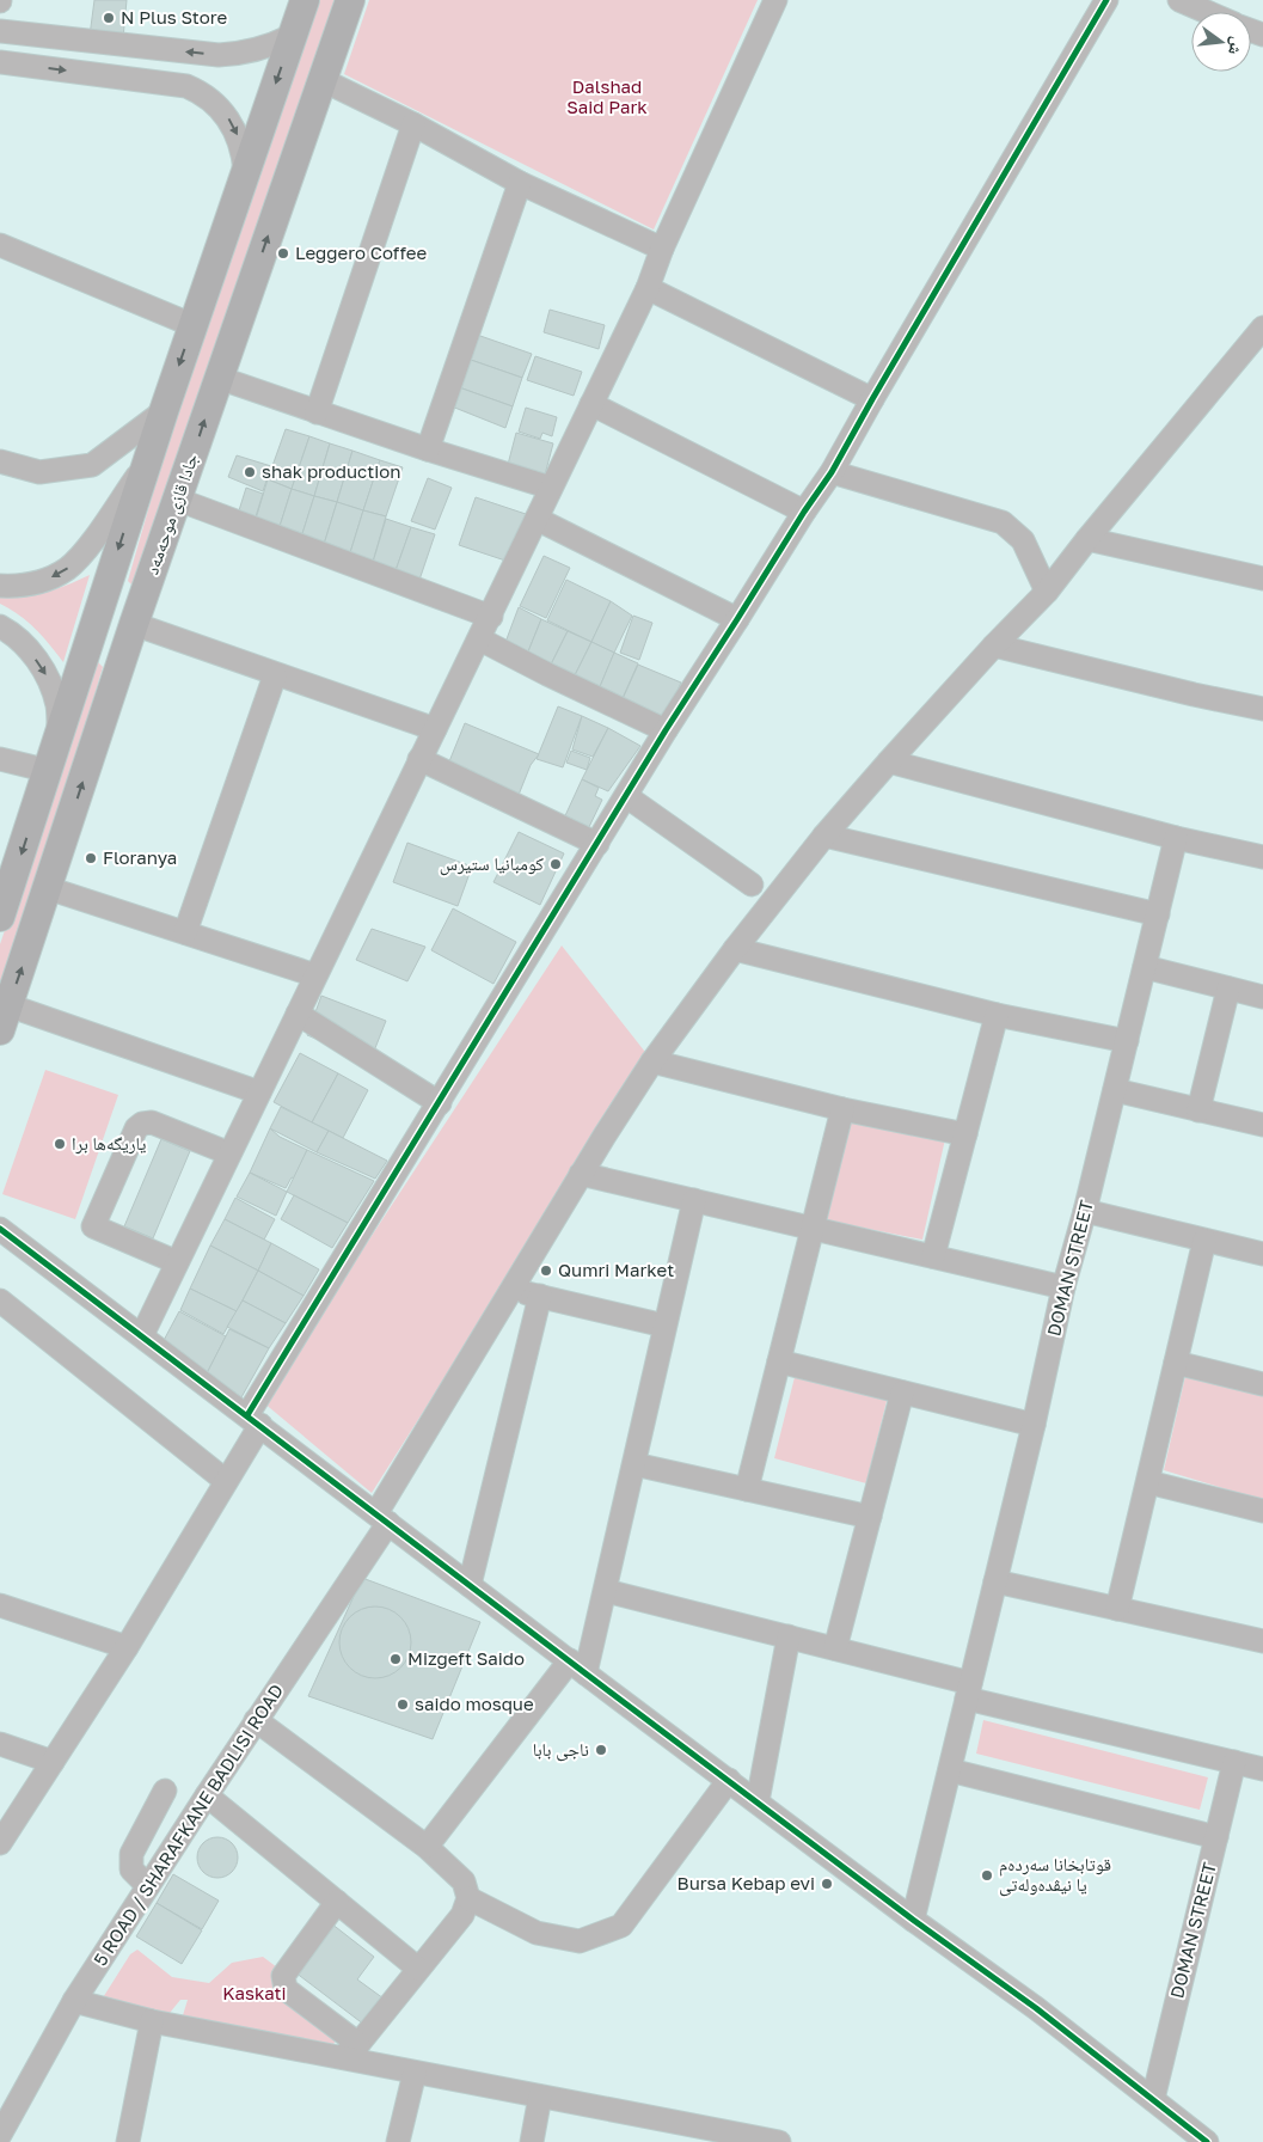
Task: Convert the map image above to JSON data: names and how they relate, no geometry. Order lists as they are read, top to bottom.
{
  "streets": {
    "main road": ["جادا قازی موحەمەد"],
    "street": ["DOMAN STREET", "5 ROAD / SHARAFKANE BADLISI ROAD"]
  },
  "parks": ["Dalshad Said Park", "Kaskati"],
  "places": [
    "N Plus Store",
    "Leggero Coffee",
    "shak production",
    "Floranya",
    "كومبانيا ستيرس",
    "یاریگەها برا",
    "Qumri Market",
    "Mizgeft Saido",
    "saido mosque",
    "ناجى بابا",
    "قوتابخانا سەردەم یا نیڤدەولەتی",
    "Bursa Kebap evi"
  ],
  "north": "right"
}
